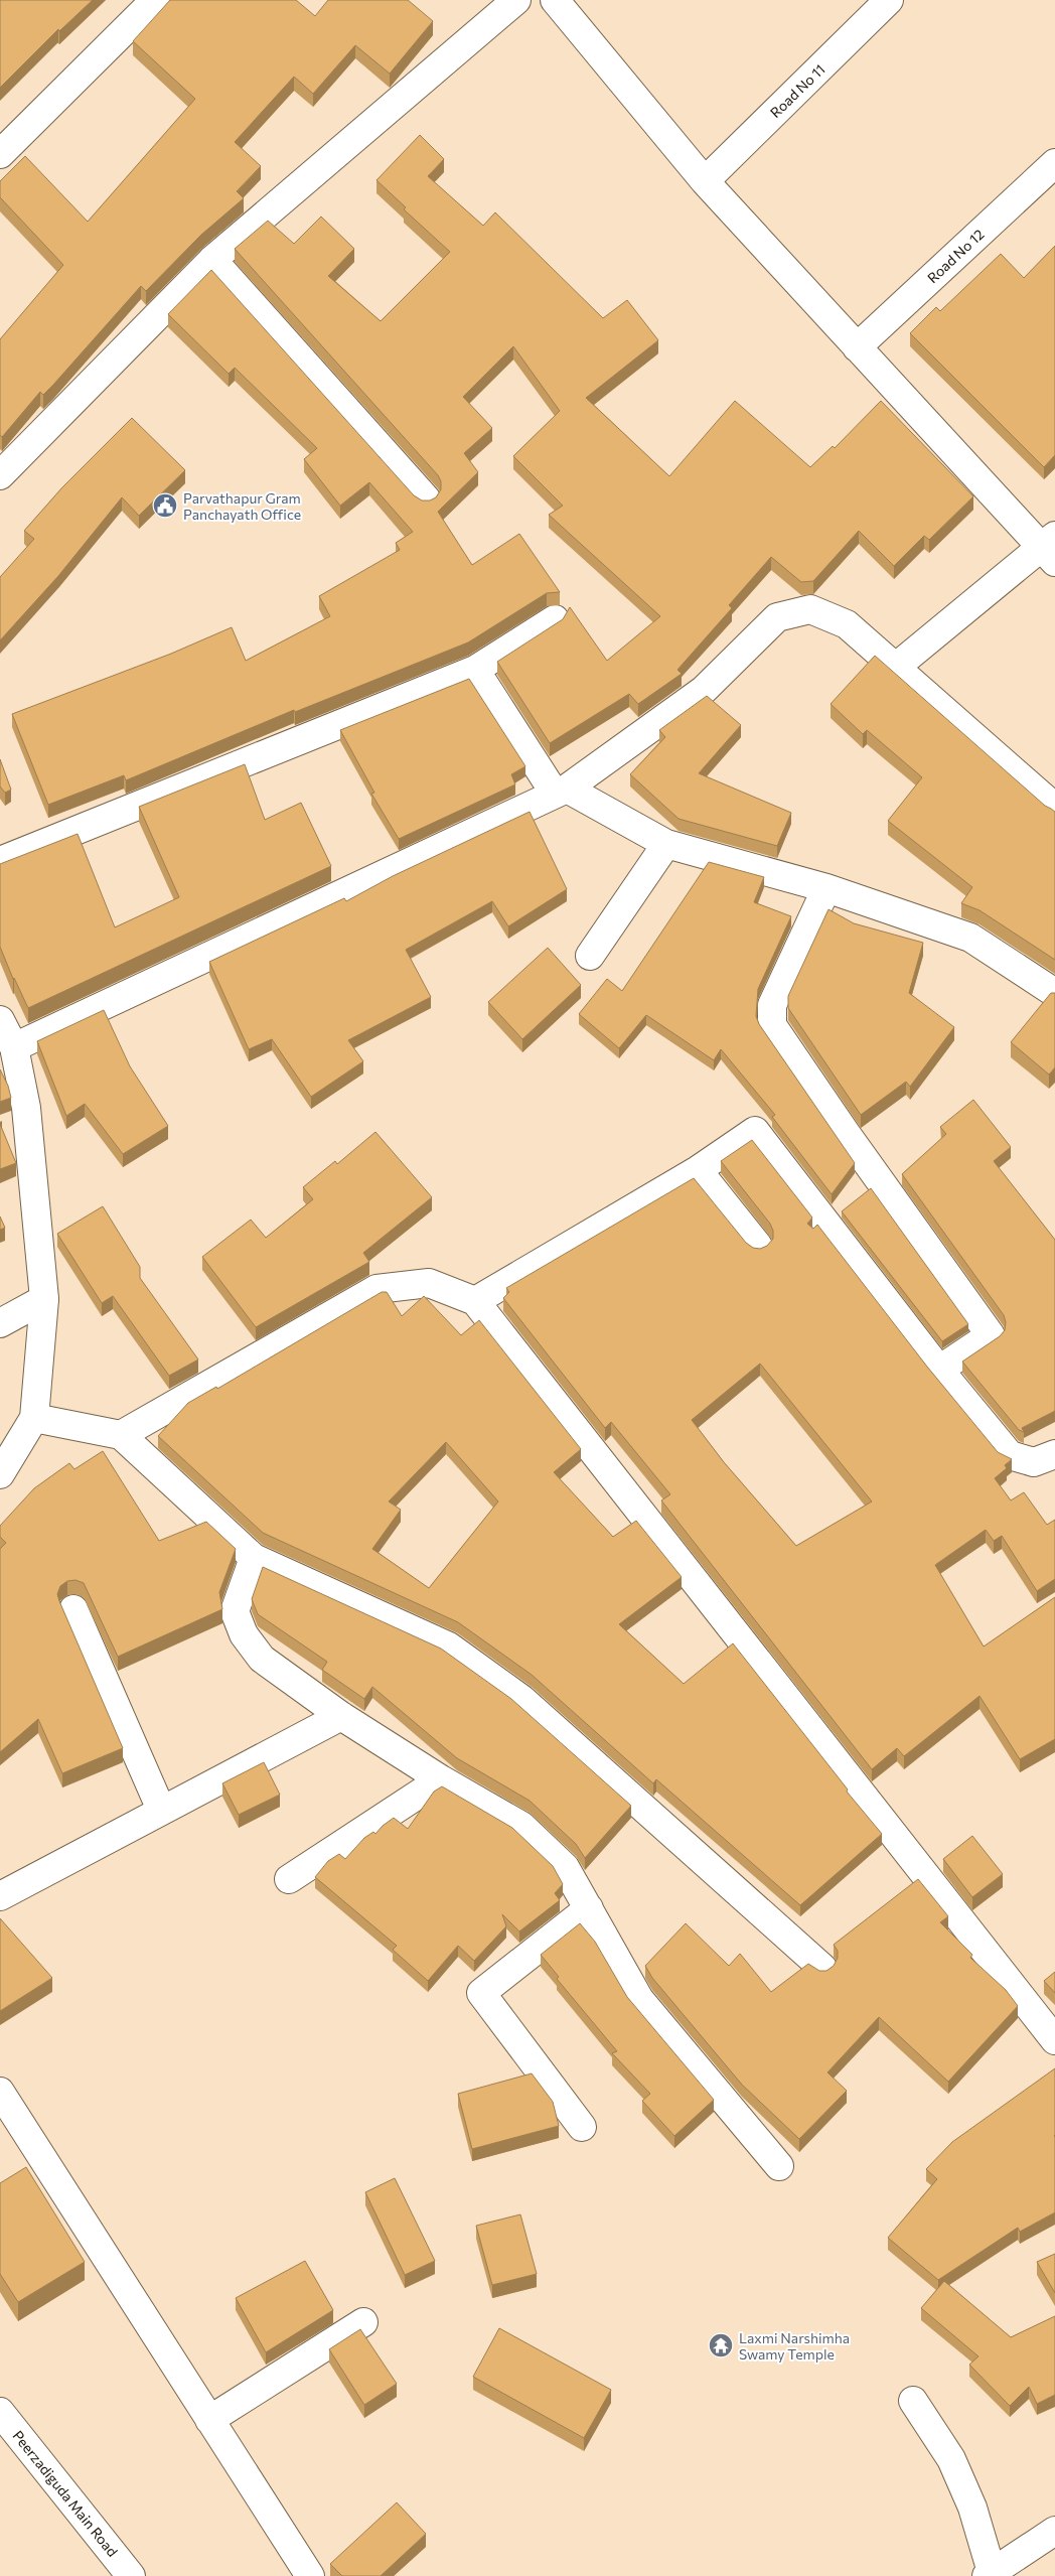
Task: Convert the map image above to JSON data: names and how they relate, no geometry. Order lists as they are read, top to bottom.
{
  "streets": {
    "street": ["Road No 11", "Road No 12", "Peerzadiguda Main Road"]
  },
  "places": {
    "public building": ["Parvathapur Gram Panchayath Office"],
    "temple": ["Laxmi Narshimha Swamy Temple"]
  }
}
